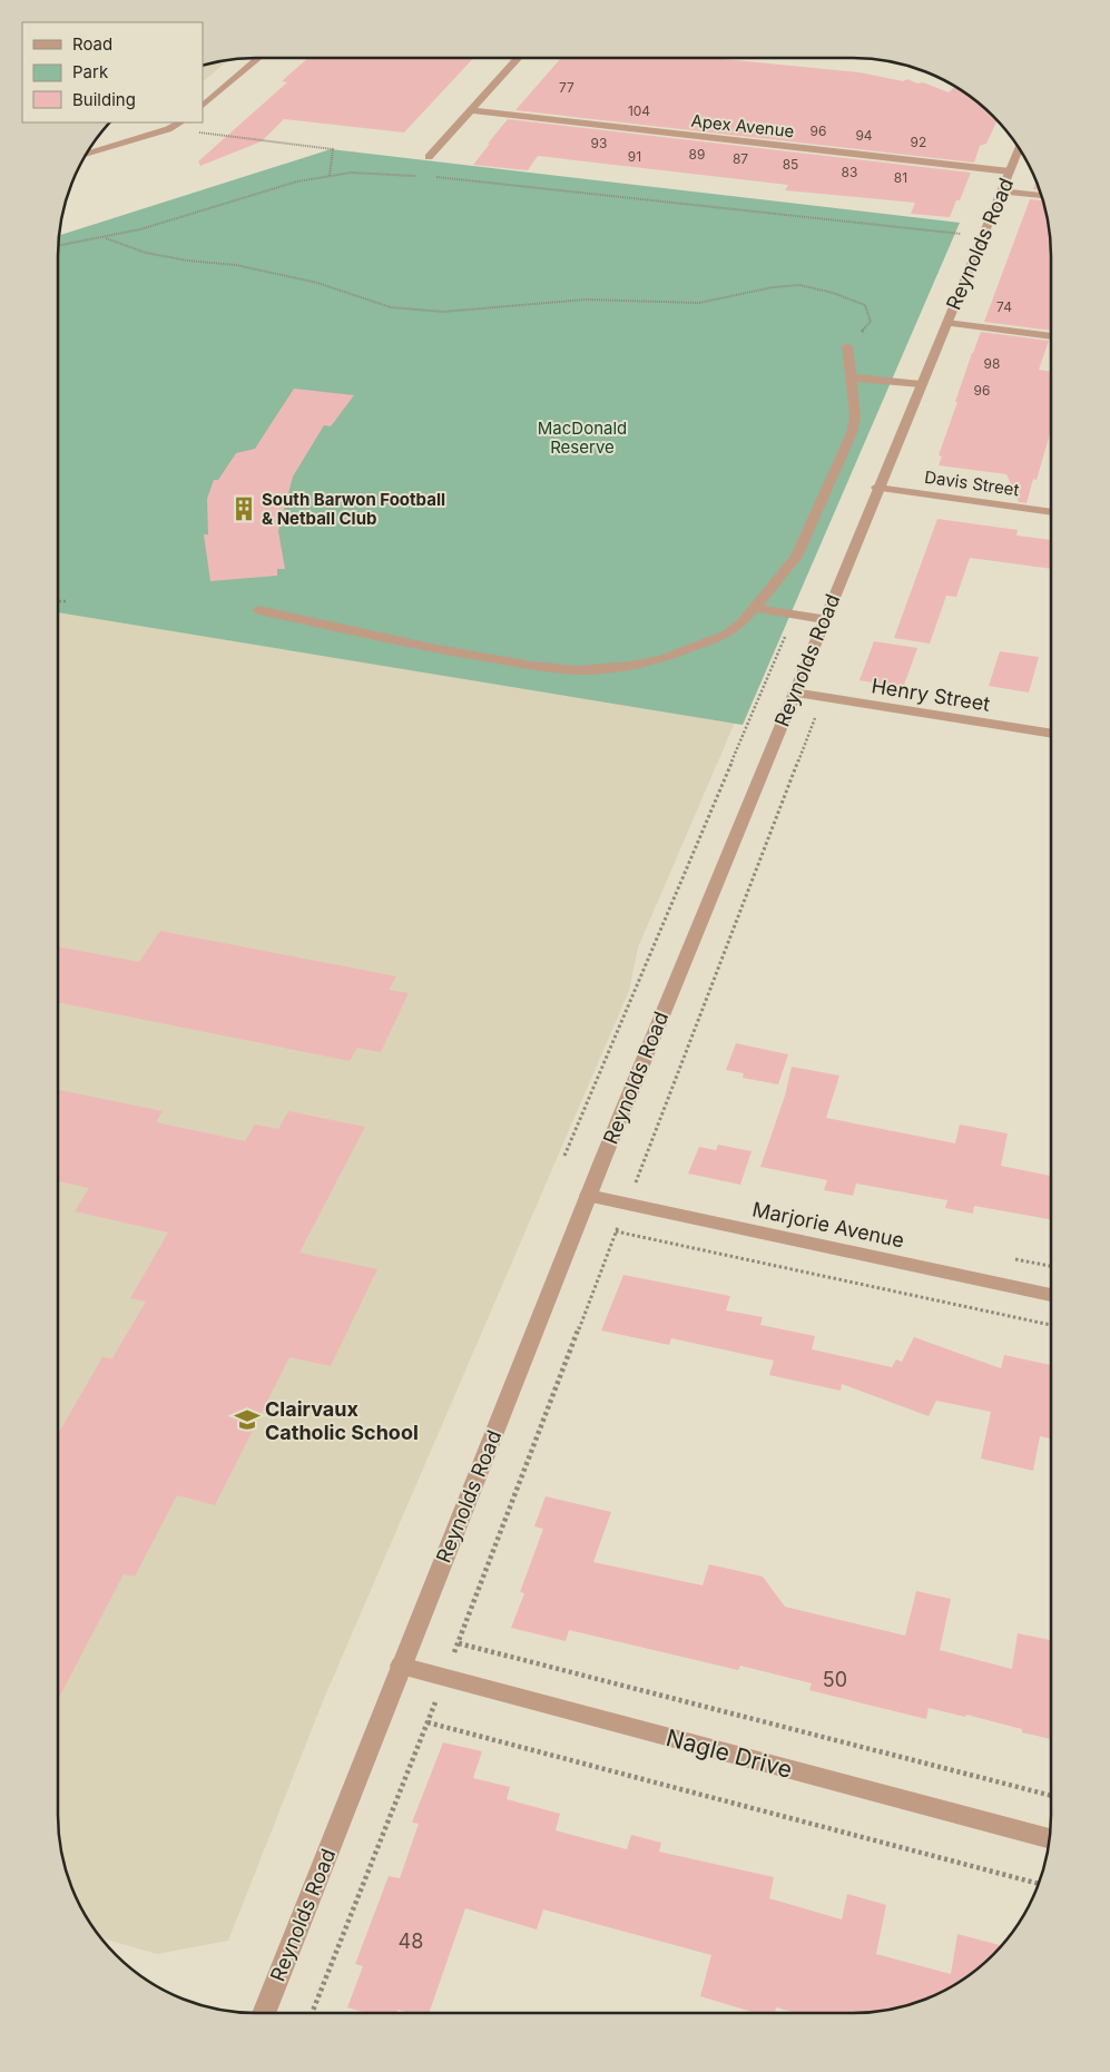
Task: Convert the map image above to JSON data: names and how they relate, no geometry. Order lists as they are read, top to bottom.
{
  "streets": {
    "street": [
      "Apex Avenue",
      "Reynolds Road",
      "Davis Street",
      "Henry Street",
      "Marjorie Avenue",
      "Nagle Drive"
    ]
  },
  "crossings": [
    ["Apex Avenue", "Reynolds Road"],
    ["Reynolds Road", "Davis Street"],
    ["Reynolds Road", "Henry Street"],
    ["Reynolds Road", "Marjorie Avenue"],
    ["Reynolds Road", "Nagle Drive"]
  ],
  "parks": ["MacDonald Reserve"],
  "places": {
    "building": ["South Barwon Football & Netball Club"],
    "school or university": ["Clairvaux Catholic School"]
  },
  "house_numbers": [
    "77",
    "104",
    "96",
    "94",
    "92",
    "93",
    "89",
    "91",
    "87",
    "85",
    "83",
    "81",
    "74",
    "98",
    "96",
    "50",
    "48"
  ],
  "legend": ["Road", "Park", "Building"]
}
